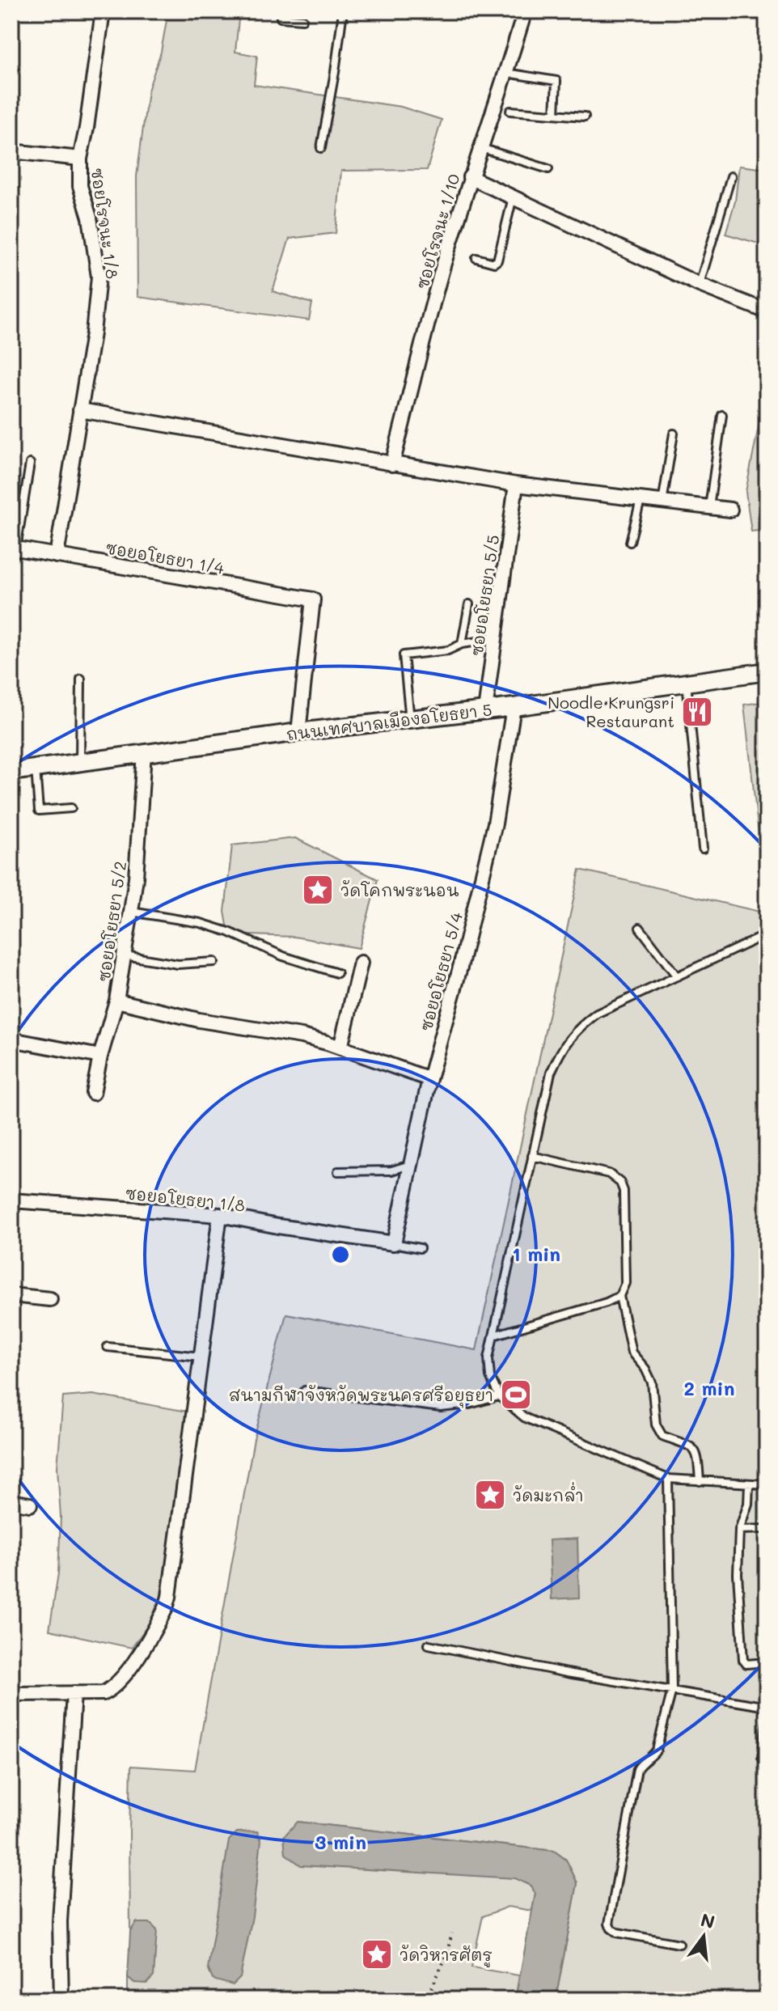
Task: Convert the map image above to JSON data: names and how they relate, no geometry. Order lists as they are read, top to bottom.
{
  "streets": {
    "street": [
      "ซอยโรจนะ 1/8",
      "ซอยโรจนะ 1/10",
      "ซอยอโยธยา 1/4",
      "ซอยอโยธยา 5/5",
      "ถนนเทศบาลเมืองอโยธยา 5",
      "ซอยอโยธยา 5/2",
      "ซอยอโยธยา 5/4",
      "ซอยอโยธยา 1/8"
    ]
  },
  "crossings": [
    ["ซอยโรจนะ 1/8", "ซอยอโยธยา 1/4"],
    ["ซอยอโยธยา 1/4", "ถนนเทศบาลเมืองอโยธยา 5"],
    ["ซอยอโยธยา 5/5", "ถนนเทศบาลเมืองอโยธยา 5"],
    ["ถนนเทศบาลเมืองอโยธยา 5", "ซอยอโยธยา 5/2"],
    ["ถนนเทศบาลเมืองอโยธยา 5", "ซอยอโยธยา 5/4"],
    ["ซอยอโยธยา 5/4", "ซอยอโยธยา 1/8"]
  ],
  "places": {
    "restaurant": ["Noodle Krungsri Restaurant"],
    "place": ["วัดโคกพระนอน", "วัดมะกล่ำ", "วัดวิหารศัตรู"],
    "sports": ["สนามกีฬาจังหวัดพระนครศรีอยุธยา"]
  },
  "north": "top",
  "rings": ["1 min", "2 min", "3 min"]
}
